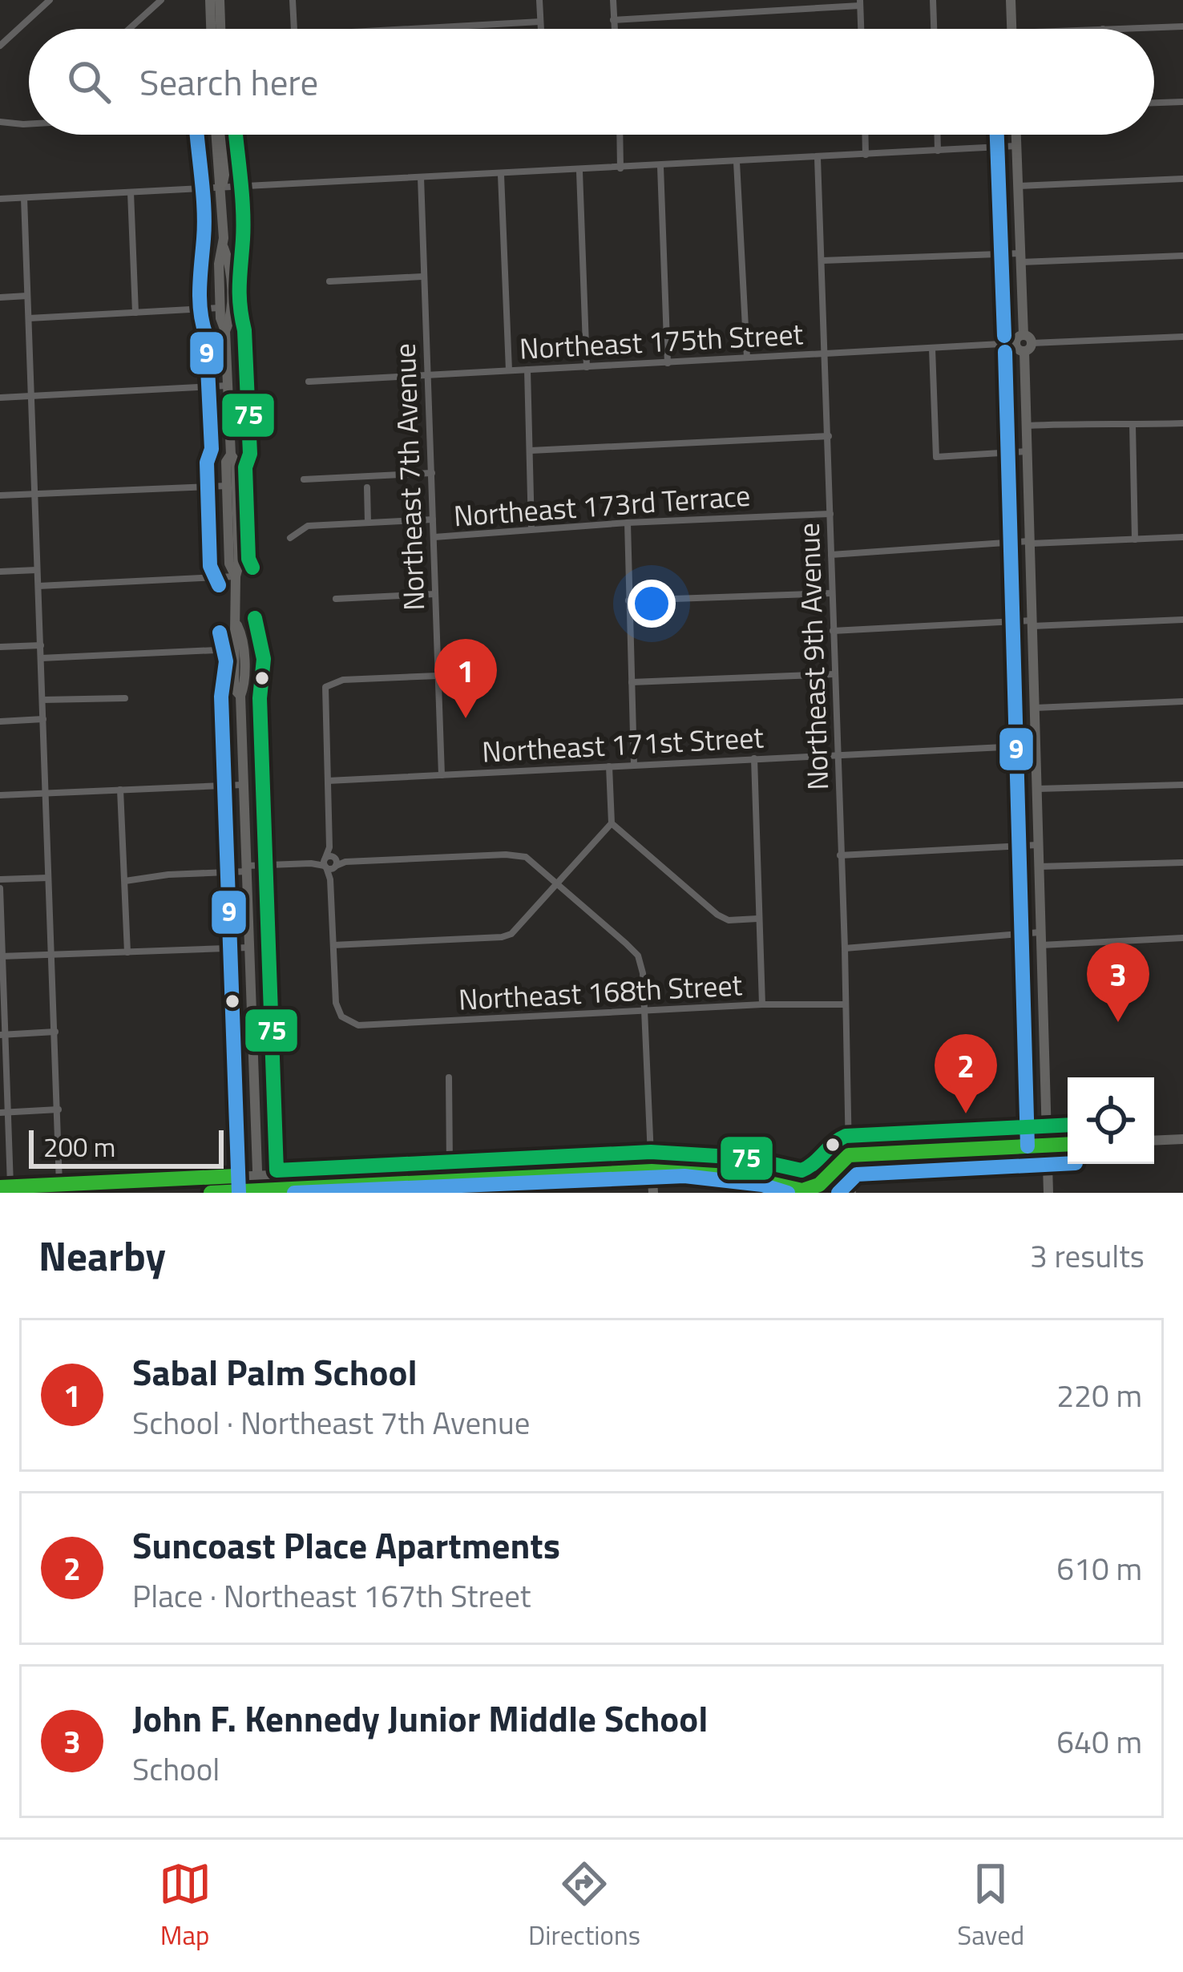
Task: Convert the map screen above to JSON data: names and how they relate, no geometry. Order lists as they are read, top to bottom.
{
  "streets": {
    "street": [
      "Northeast 175th Street",
      "Northeast 7th Avenue",
      "Northeast 173rd Terrace",
      "Northeast 9th Avenue",
      "Northeast 171st Street",
      "Northeast 168th Street"
    ]
  },
  "crossings": [
    ["Northeast 175th Street", "Northeast 7th Avenue"],
    ["Northeast 175th Street", "Northeast 9th Avenue"],
    ["Northeast 7th Avenue", "Northeast 173rd Terrace"],
    ["Northeast 7th Avenue", "Northeast 171st Street"],
    ["Northeast 173rd Terrace", "Northeast 9th Avenue"],
    ["Northeast 9th Avenue", "Northeast 171st Street"],
    ["Northeast 9th Avenue", "Northeast 168th Street"]
  ],
  "lines": ["transit line 9", "transit line 75", "transit line 2"],
  "scale_bar": "200 m",
  "page": {
    "search": "Search here",
    "pins": ["1", "3", "2"],
    "scale": "200 m",
    "heading": ["Nearby", "3 results"],
    "list": [
      {
        "mark": "1",
        "name": "Sabal Palm School",
        "note": "School · Northeast 7th Avenue",
        "value": "220 m"
      },
      {
        "mark": "2",
        "name": "Suncoast Place Apartments",
        "note": "Place · Northeast 167th Street",
        "value": "610 m"
      },
      {
        "mark": "3",
        "name": "John F. Kennedy Junior Middle School",
        "note": "School",
        "value": "640 m"
      }
    ],
    "nav": ["Map", "Directions", "Saved"]
  }
}
